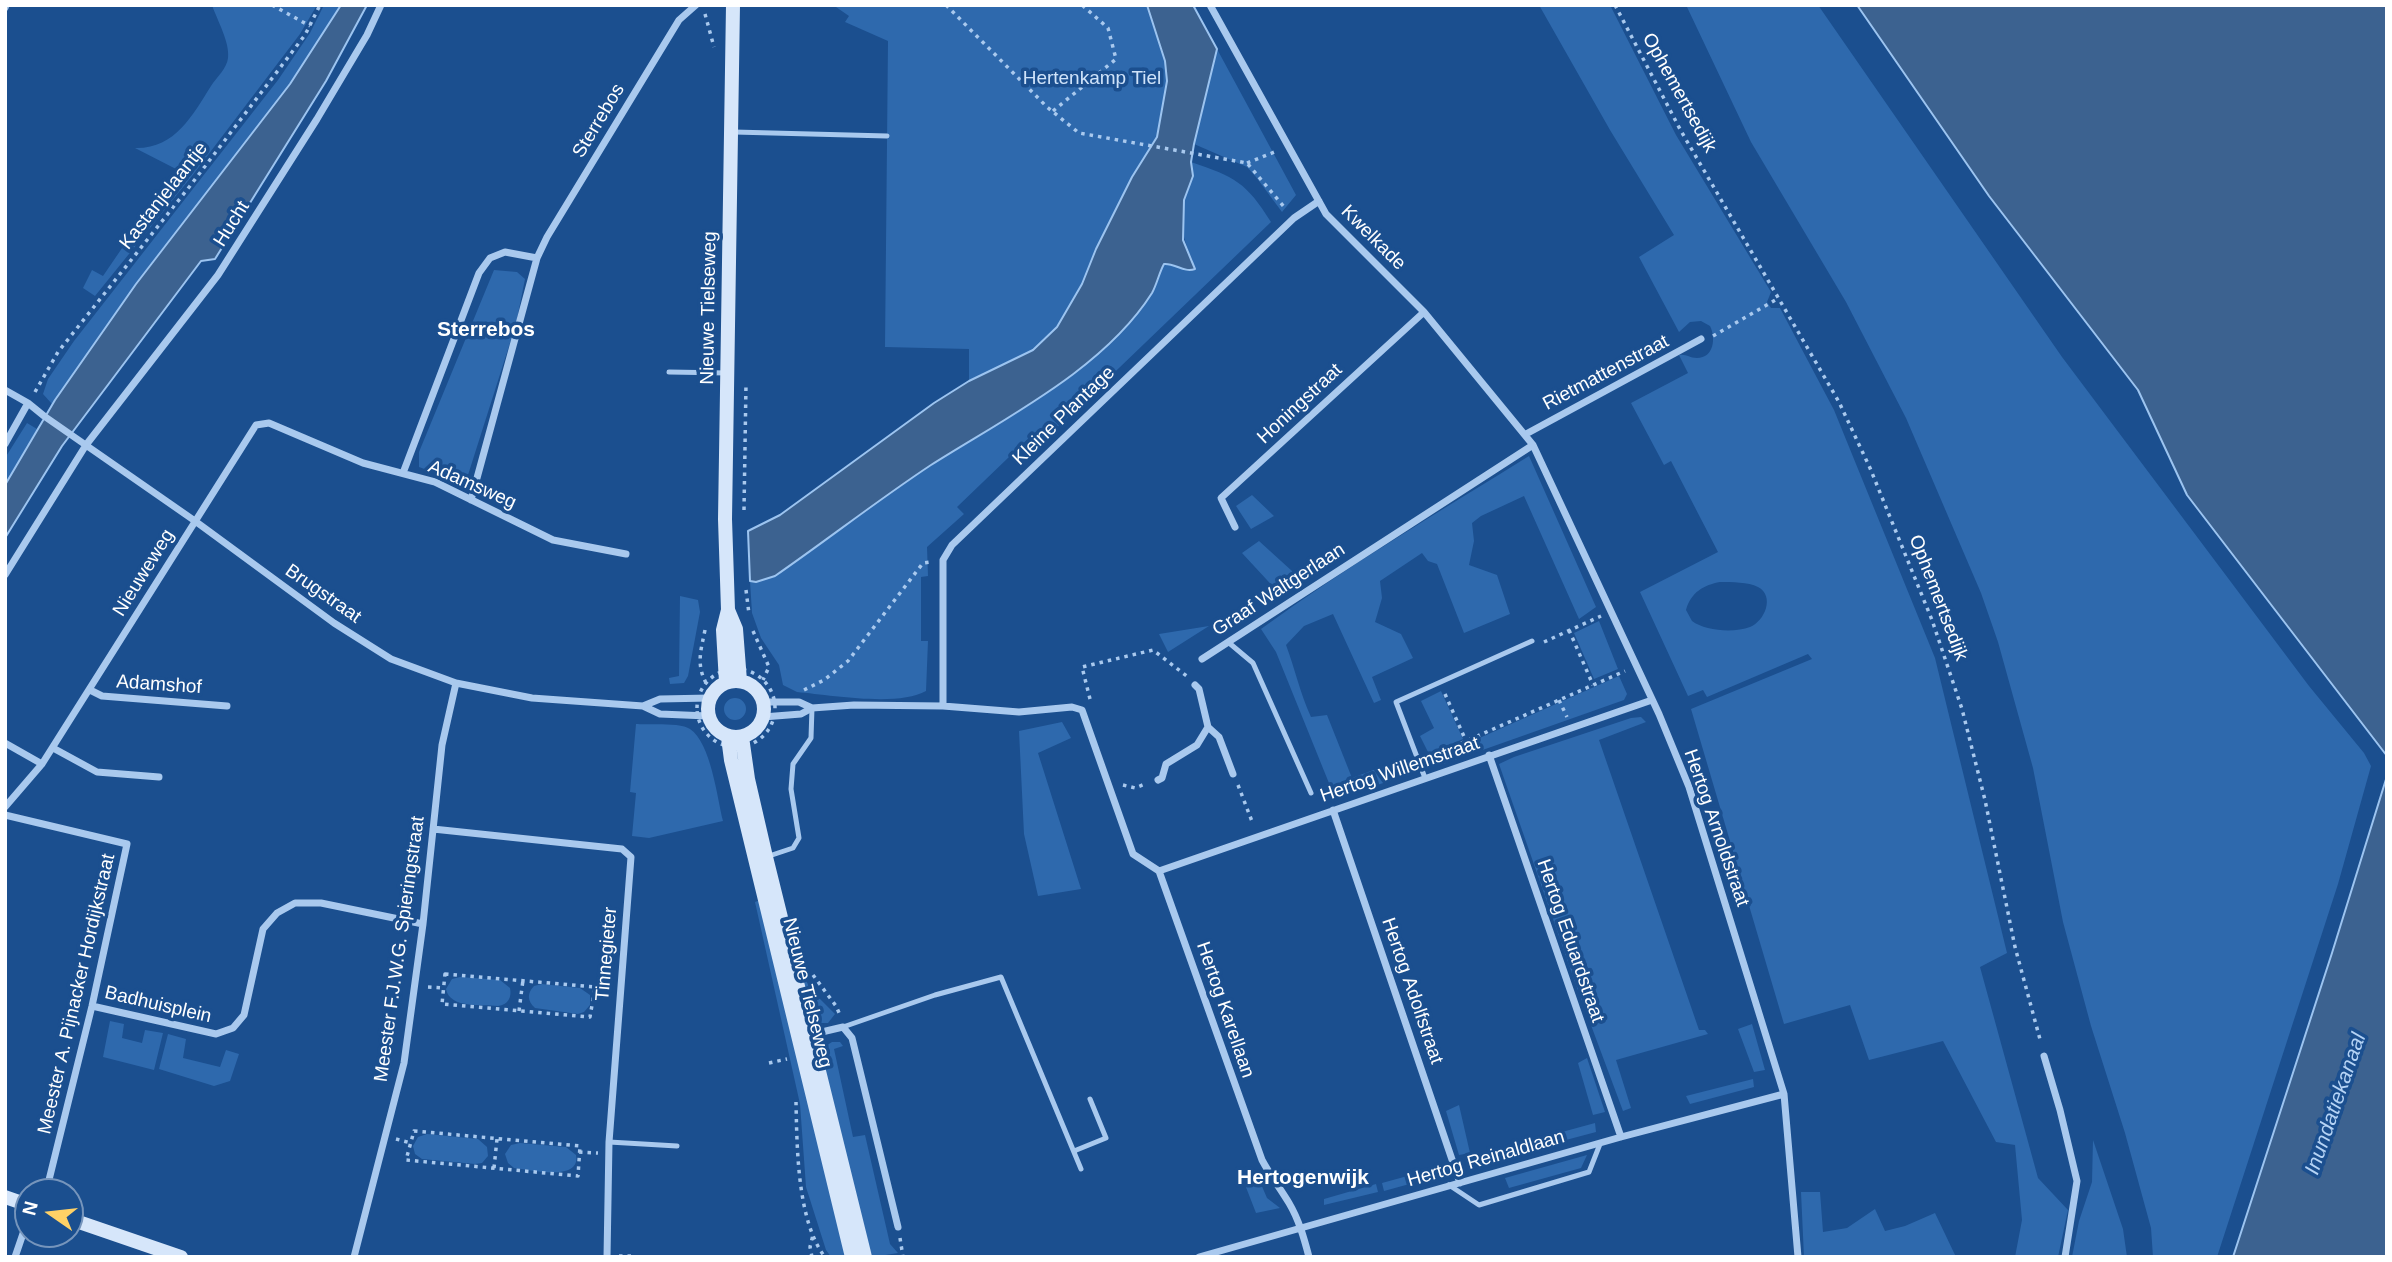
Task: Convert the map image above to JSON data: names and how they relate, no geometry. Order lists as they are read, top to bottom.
{
  "streets": {
    "main road": ["Nieuwe Tielseweg"],
    "street": [
      "Sterrebos",
      "Hucht",
      "Kwelkade",
      "Rietmattenstraat",
      "Honingstraat",
      "Kleine Plantage",
      "Adamsweg",
      "Nieuweweg",
      "Graaf Waltgerlaan",
      "Brugstraat",
      "Adamshof",
      "Hertog Willemstraat",
      "Hertog Arnoldstraat",
      "Hertog Eduardstraat",
      "Meester F.J.W.G. Spieringstraat",
      "Tinnegieter",
      "Hertog Adolfstraat",
      "Meester A. Pijnacker Hordijkstraat",
      "Badhuisplein",
      "Hertog Karellaan",
      "Hertog Reinaldlaan"
    ],
    "path": ["Ophemertsedijk", "Kastanjelaantje"]
  },
  "crossings": [
    ["Sterrebos", "Adamsweg"],
    ["Kastanjelaantje", "Brugstraat"],
    ["Hucht", "Brugstraat"],
    ["Kwelkade", "Rietmattenstraat"],
    ["Kwelkade", "Honingstraat"],
    ["Kwelkade", "Kleine Plantage"],
    ["Kwelkade", "Hertog Arnoldstraat"],
    ["Rietmattenstraat", "Hertog Arnoldstraat"],
    ["Adamsweg", "Nieuweweg"],
    ["Nieuweweg", "Brugstraat"],
    ["Nieuweweg", "Adamshof"],
    ["Graaf Waltgerlaan", "Hertog Arnoldstraat"],
    ["Brugstraat", "Meester F.J.W.G. Spieringstraat"],
    ["Hertog Willemstraat", "Hertog Arnoldstraat"],
    ["Hertog Willemstraat", "Hertog Eduardstraat"],
    ["Hertog Willemstraat", "Hertog Adolfstraat"],
    ["Hertog Willemstraat", "Hertog Karellaan"],
    ["Hertog Arnoldstraat", "Hertog Reinaldlaan"],
    ["Hertog Eduardstraat", "Hertog Reinaldlaan"],
    ["Meester F.J.W.G. Spieringstraat", "Tinnegieter"],
    ["Meester F.J.W.G. Spieringstraat", "Badhuisplein"],
    ["Hertog Adolfstraat", "Hertog Reinaldlaan"],
    ["Meester A. Pijnacker Hordijkstraat", "Badhuisplein"],
    ["Hertog Karellaan", "Hertog Reinaldlaan"]
  ],
  "districts": ["Sterrebos", "Hertogenwijk"],
  "water": ["Inundatiekanaal"],
  "parks": ["Hertenkamp Tiel"],
  "north": "left"
}
